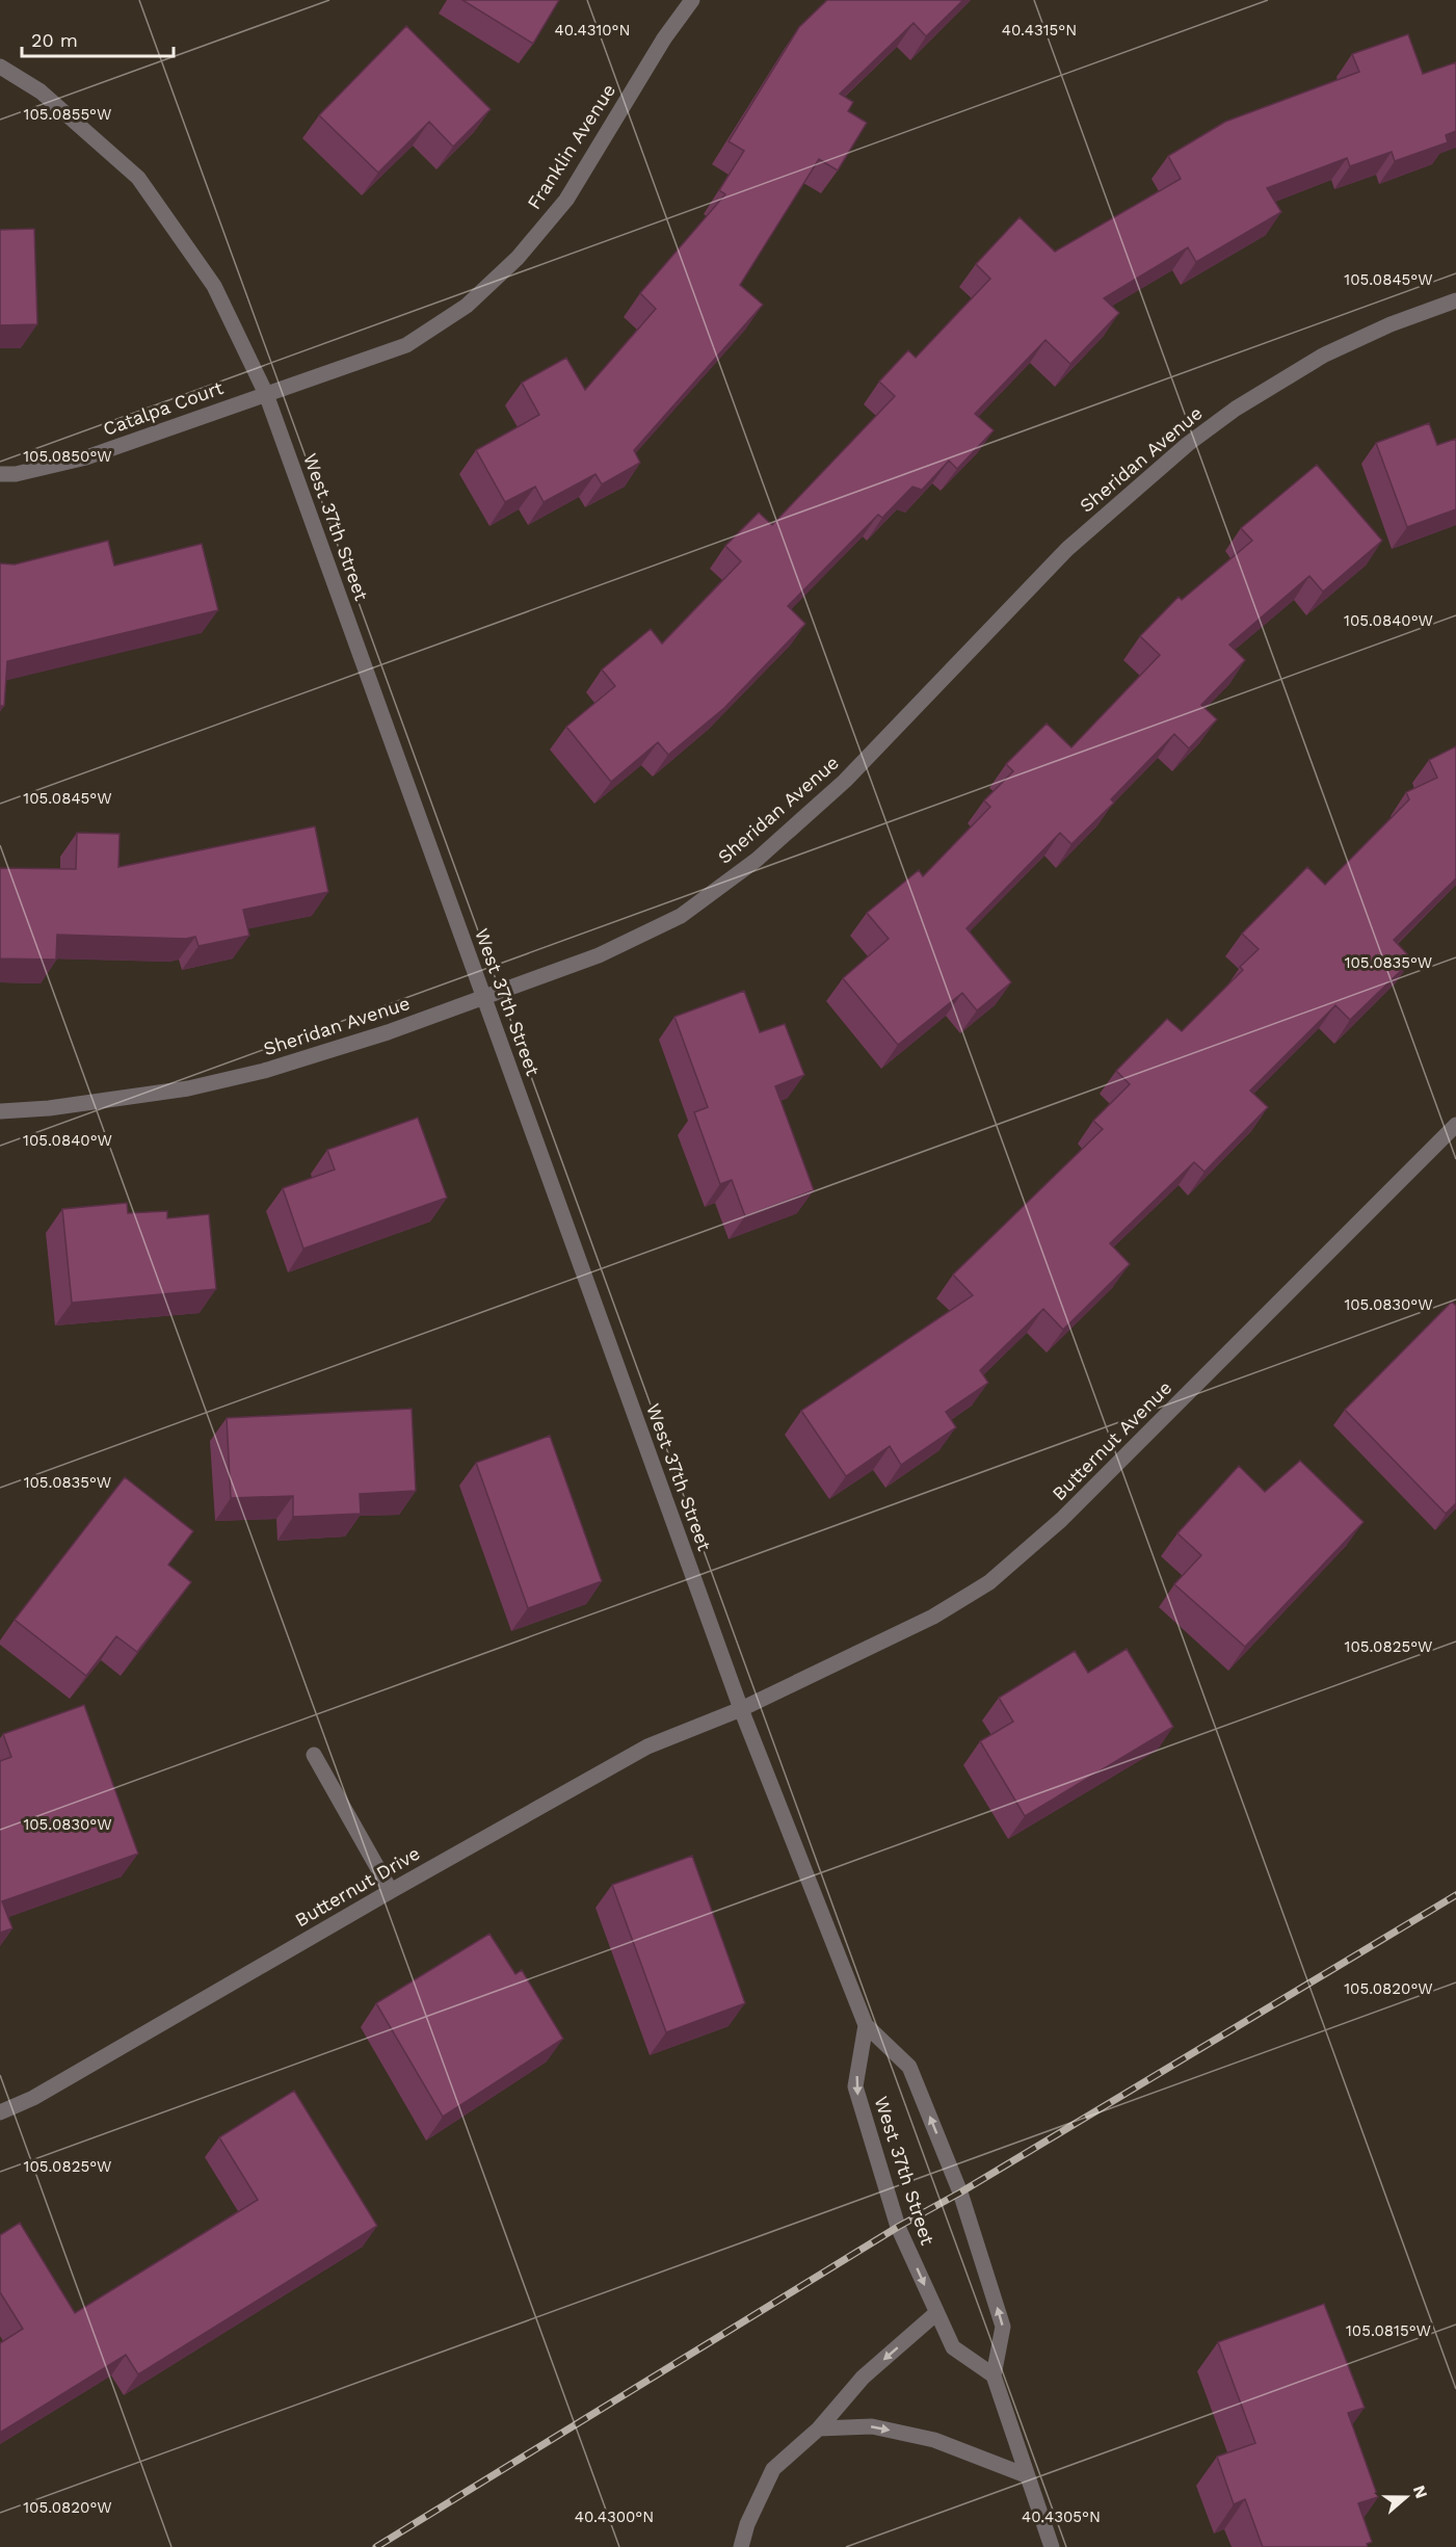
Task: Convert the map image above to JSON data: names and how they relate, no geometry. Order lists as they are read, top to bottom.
{
  "streets": {
    "street": [
      "Franklin Avenue",
      "Catalpa Court",
      "Sheridan Avenue",
      "West 37th Street",
      "Butternut Avenue",
      "Butternut Drive"
    ]
  },
  "crossings": [
    ["Franklin Avenue", "Catalpa Court"],
    ["Franklin Avenue", "West 37th Street"],
    ["Catalpa Court", "West 37th Street"],
    ["Sheridan Avenue", "West 37th Street"],
    ["West 37th Street", "Butternut Avenue"],
    ["West 37th Street", "Butternut Drive"],
    ["Butternut Avenue", "Butternut Drive"]
  ],
  "scale_bar": "20 m",
  "north": "right",
  "coordinates": [
    "40.4310°N",
    "40.4315°N",
    "105.0855°W",
    "105.0845°W",
    "105.0850°W",
    "105.0840°W",
    "105.0835°W",
    "105.0830°W",
    "105.0825°W",
    "105.0820°W",
    "105.0815°W",
    "40.4300°N",
    "40.4305°N"
  ]
}
